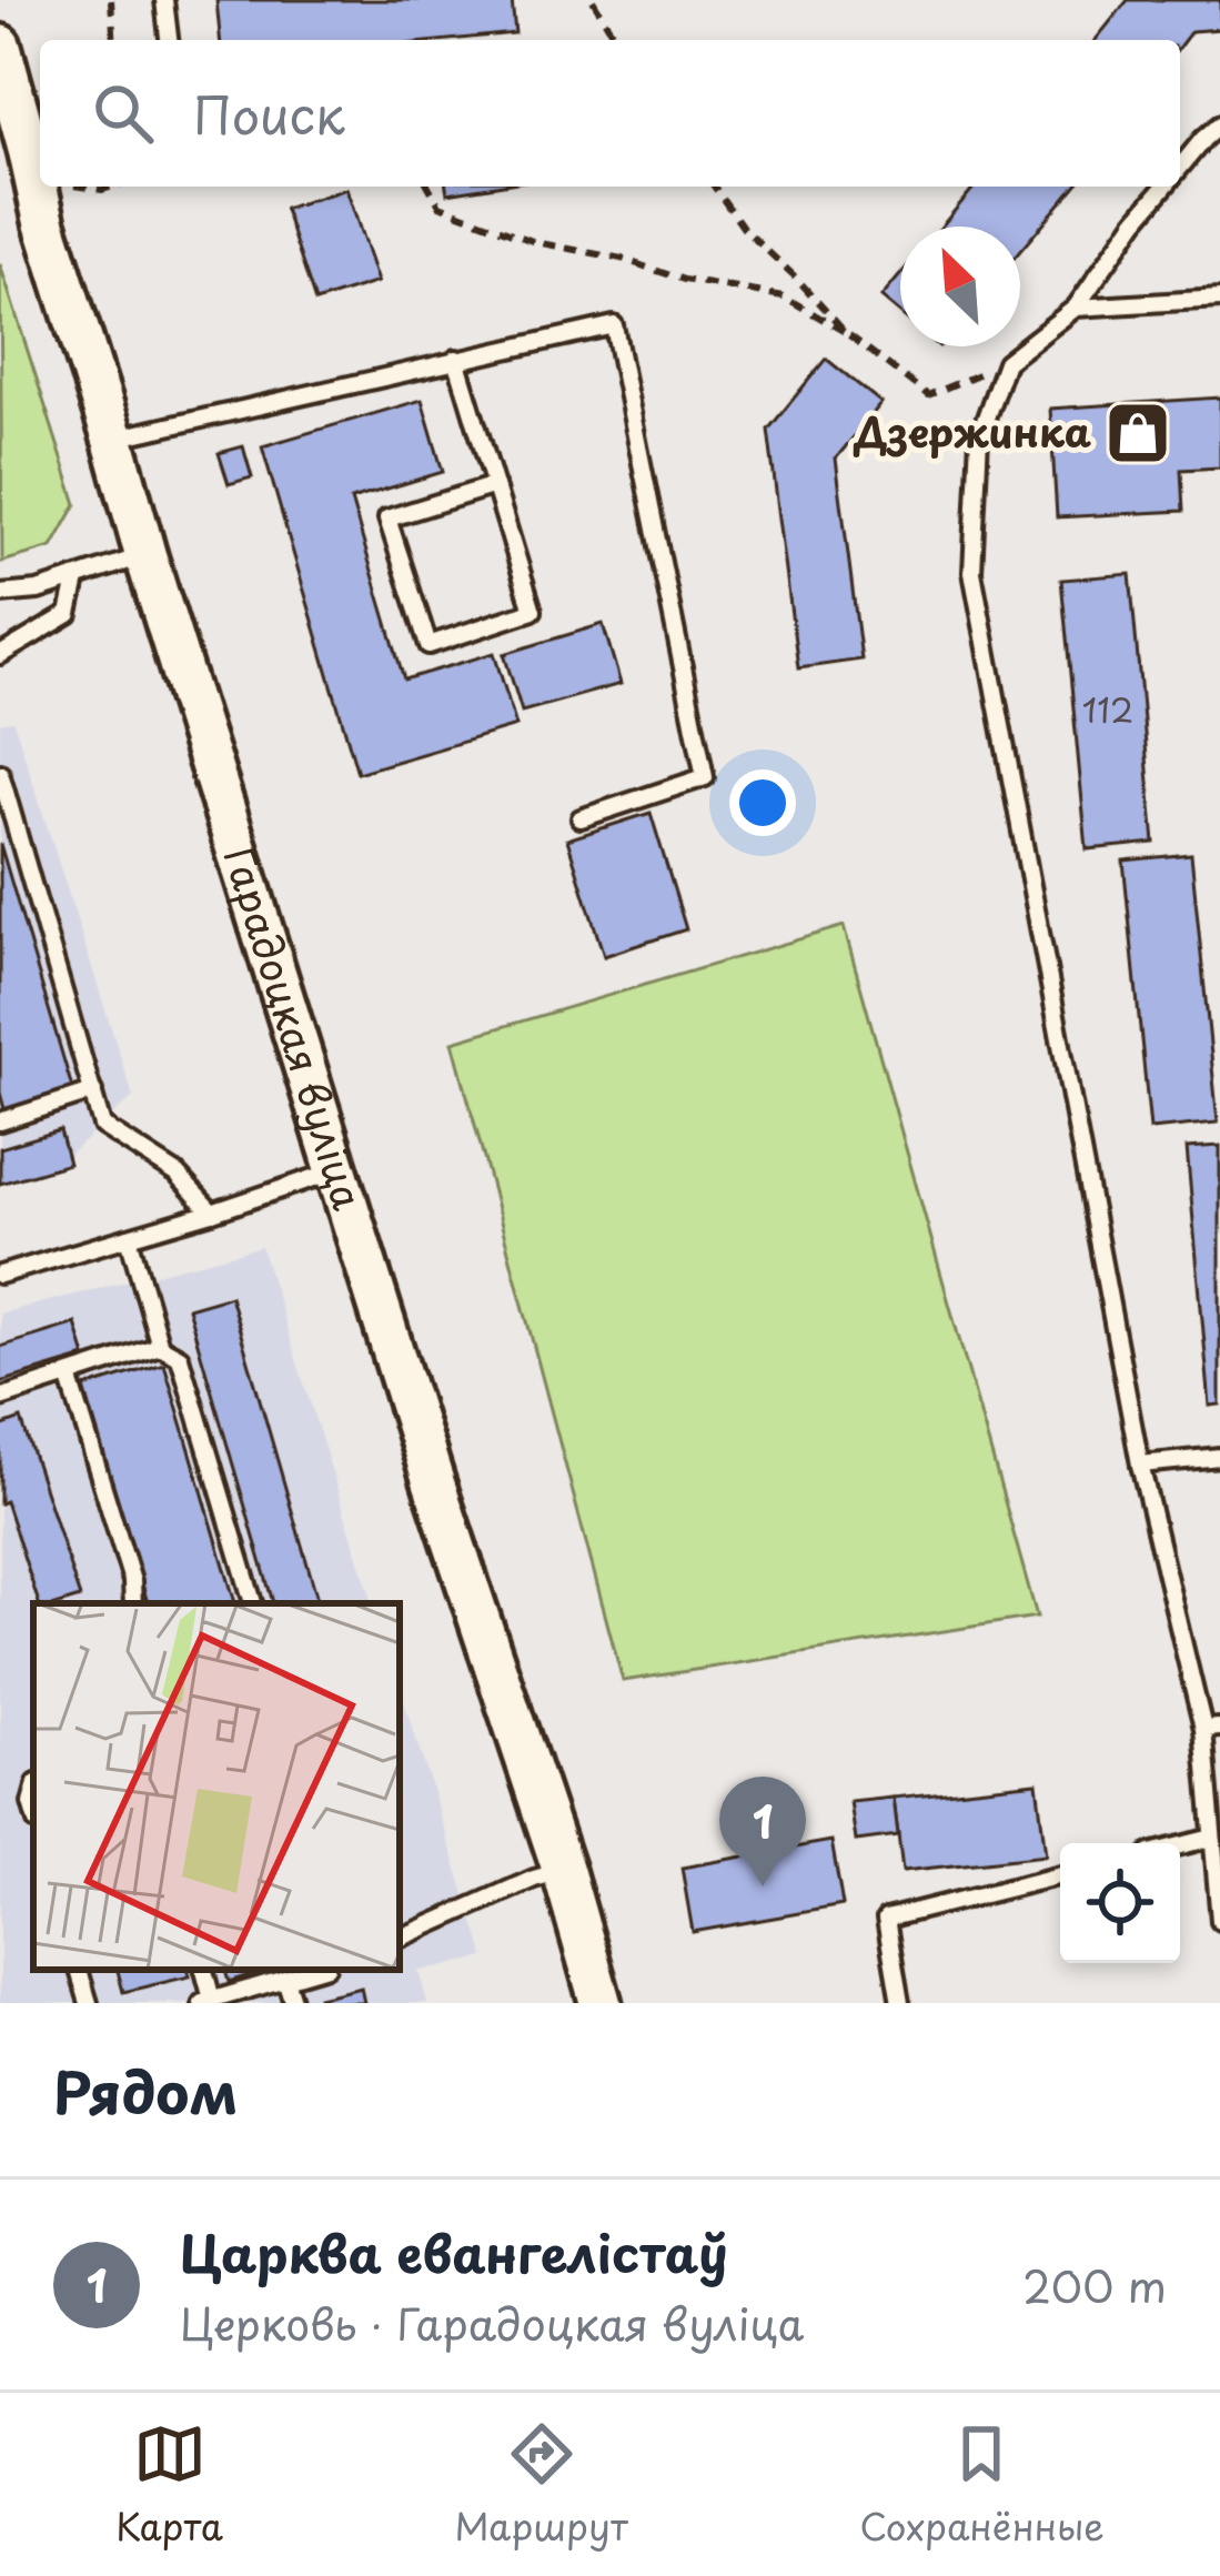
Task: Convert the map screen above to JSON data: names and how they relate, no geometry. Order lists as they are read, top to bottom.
{
  "streets": {
    "street": ["Гарадоцкая вуліца"]
  },
  "places": {
    "shop": ["Дзержинка"]
  },
  "house_numbers": ["112"],
  "north": "top left",
  "page": {
    "search": "Поиск",
    "pins": "1",
    "heading": "Рядом",
    "list": [
      {
        "mark": "1",
        "name": "Царква евангелістаў",
        "note": "Церковь · Гарадоцкая вуліца",
        "value": "200 m"
      }
    ],
    "nav": ["Карта", "Маршрут", "Сохранённые"]
  }
}
